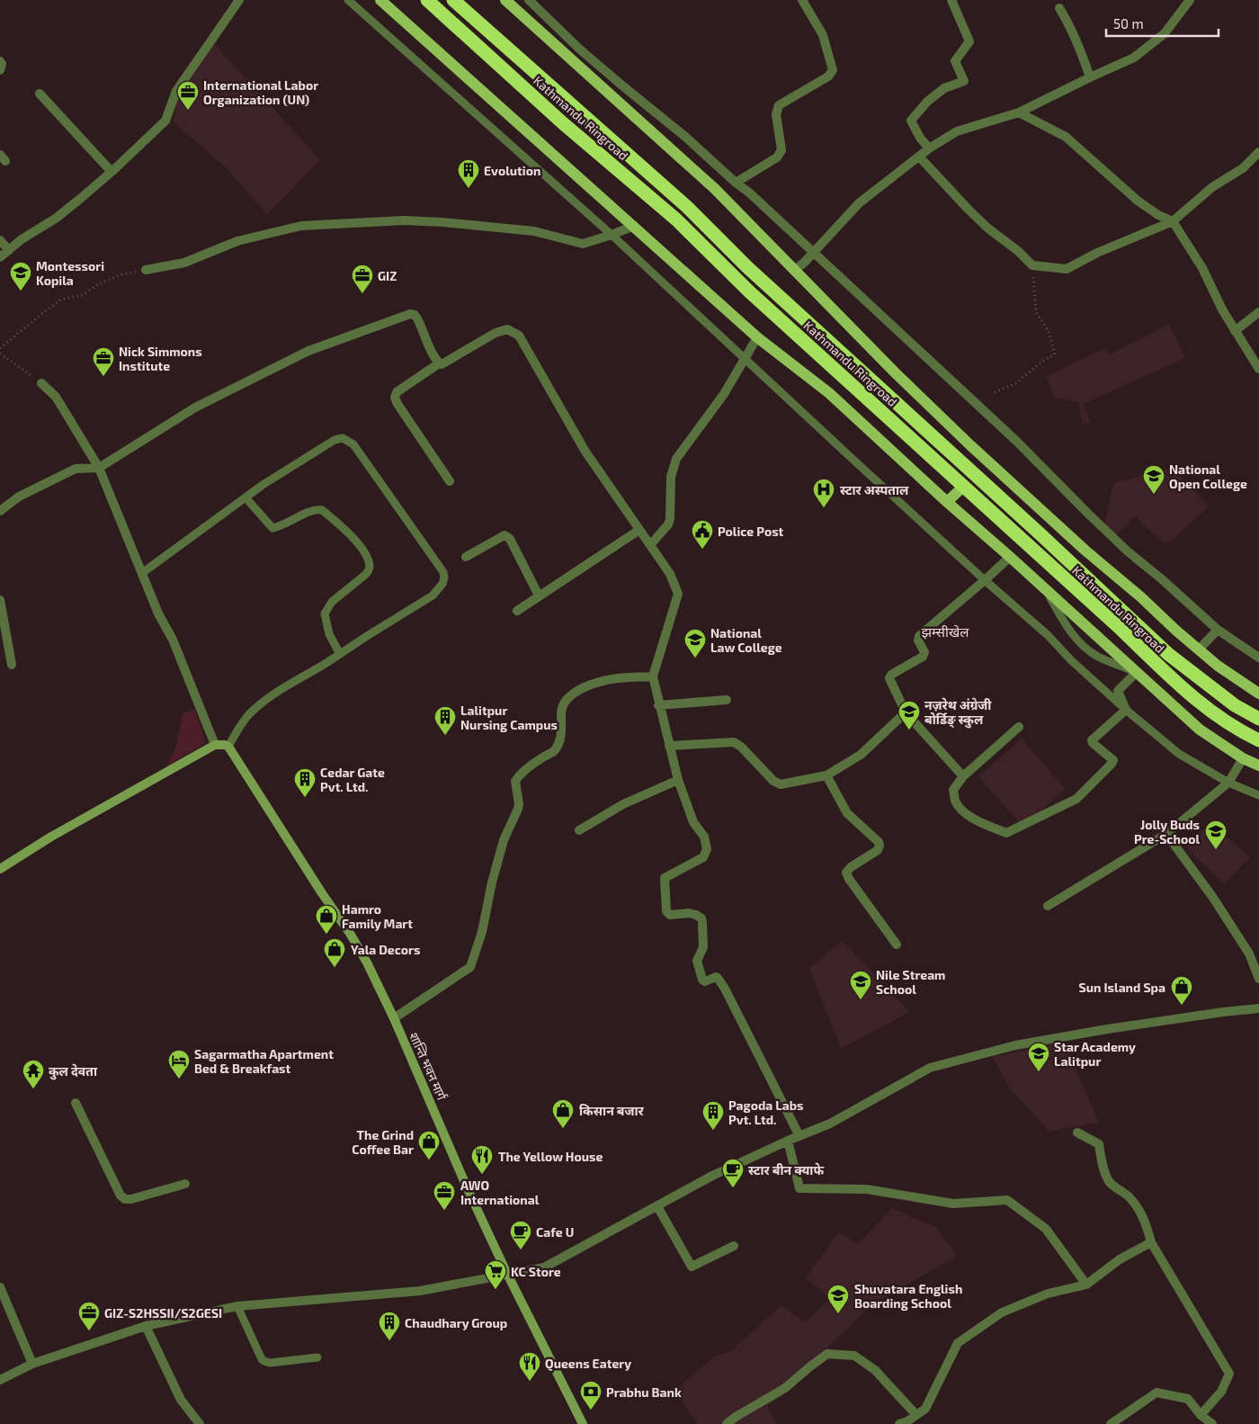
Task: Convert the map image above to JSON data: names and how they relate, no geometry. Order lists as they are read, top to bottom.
{
  "streets": {
    "highway": ["Kathmandu Ringroad"],
    "main road": ["शान्ति भवन मार्ग"]
  },
  "districts": ["झम्सीखेल"],
  "places": {
    "office": [
      "International Labor Organization (UN)",
      "GIZ",
      "Nick Simmons Institute",
      "AWO International",
      "GIZ-S2HSSII/S2GESI"
    ],
    "building": [
      "Evolution",
      "Lalitpur Nursing Campus",
      "Cedar Gate Pvt. Ltd.",
      "Pagoda Labs Pvt. Ltd.",
      "Chaudhary Group"
    ],
    "school or university": [
      "Montessori Kopila",
      "National Open College",
      "National Law College",
      "नज़रेथ अंग्रेजी बोर्डिङ् स्कुल",
      "Jolly Buds Pre-School",
      "Nile Stream School",
      "Star Academy Lalitpur",
      "Shuvatara English Boarding School"
    ],
    "hospital": ["स्टार अस्पताल"],
    "public building": ["Police Post"],
    "shop": [
      "Hamro Family Mart",
      "Yala Decors",
      "Sun Island Spa",
      "किसान बजार",
      "The Grind Coffee Bar"
    ],
    "hotel": ["Sagarmatha Apartment Bed & Breakfast"],
    "temple": ["कुल देवता"],
    "restaurant": ["The Yellow House", "Queens Eatery"],
    "cafe": ["स्टार बीन क्याफे", "Cafe U"],
    "supermarket": ["KC Store"],
    "bank": ["Prabhu Bank"]
  },
  "scale_bar": "50 m"
}
